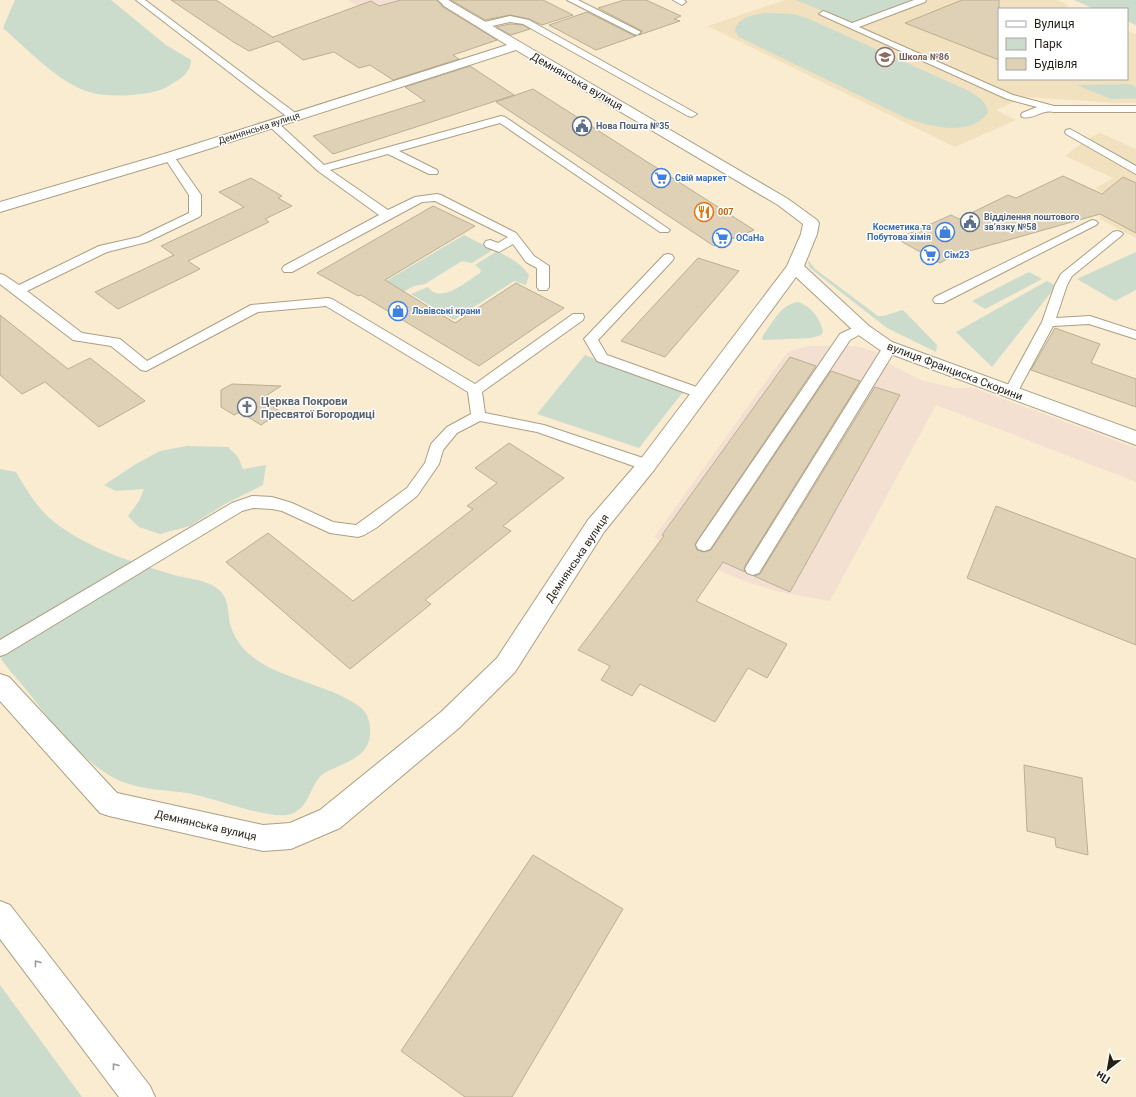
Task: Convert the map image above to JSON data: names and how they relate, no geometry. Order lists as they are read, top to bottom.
{
  "streets": {
    "street": ["Демнянська вулиця", "вулиця Франциска Скорини"]
  },
  "crossings": [
    ["Демнянська вулиця", "вулиця Франциска Скорини"]
  ],
  "places": {
    "school or university": ["Школа №86"],
    "public building": ["Нова Пошта №35", "Відділення поштового зв’язку №58"],
    "supermarket": ["Свій маркет", "ОСаНа", "Сім23"],
    "restaurant": ["007"],
    "shop": ["Косметика та Побутова хімія", "Львівські крани"],
    "church": ["Церква Покрови Пресвятої Богородиці"]
  },
  "legend": ["Вулиця", "Парк", "Будівля"],
  "north": "bottom left"
}
